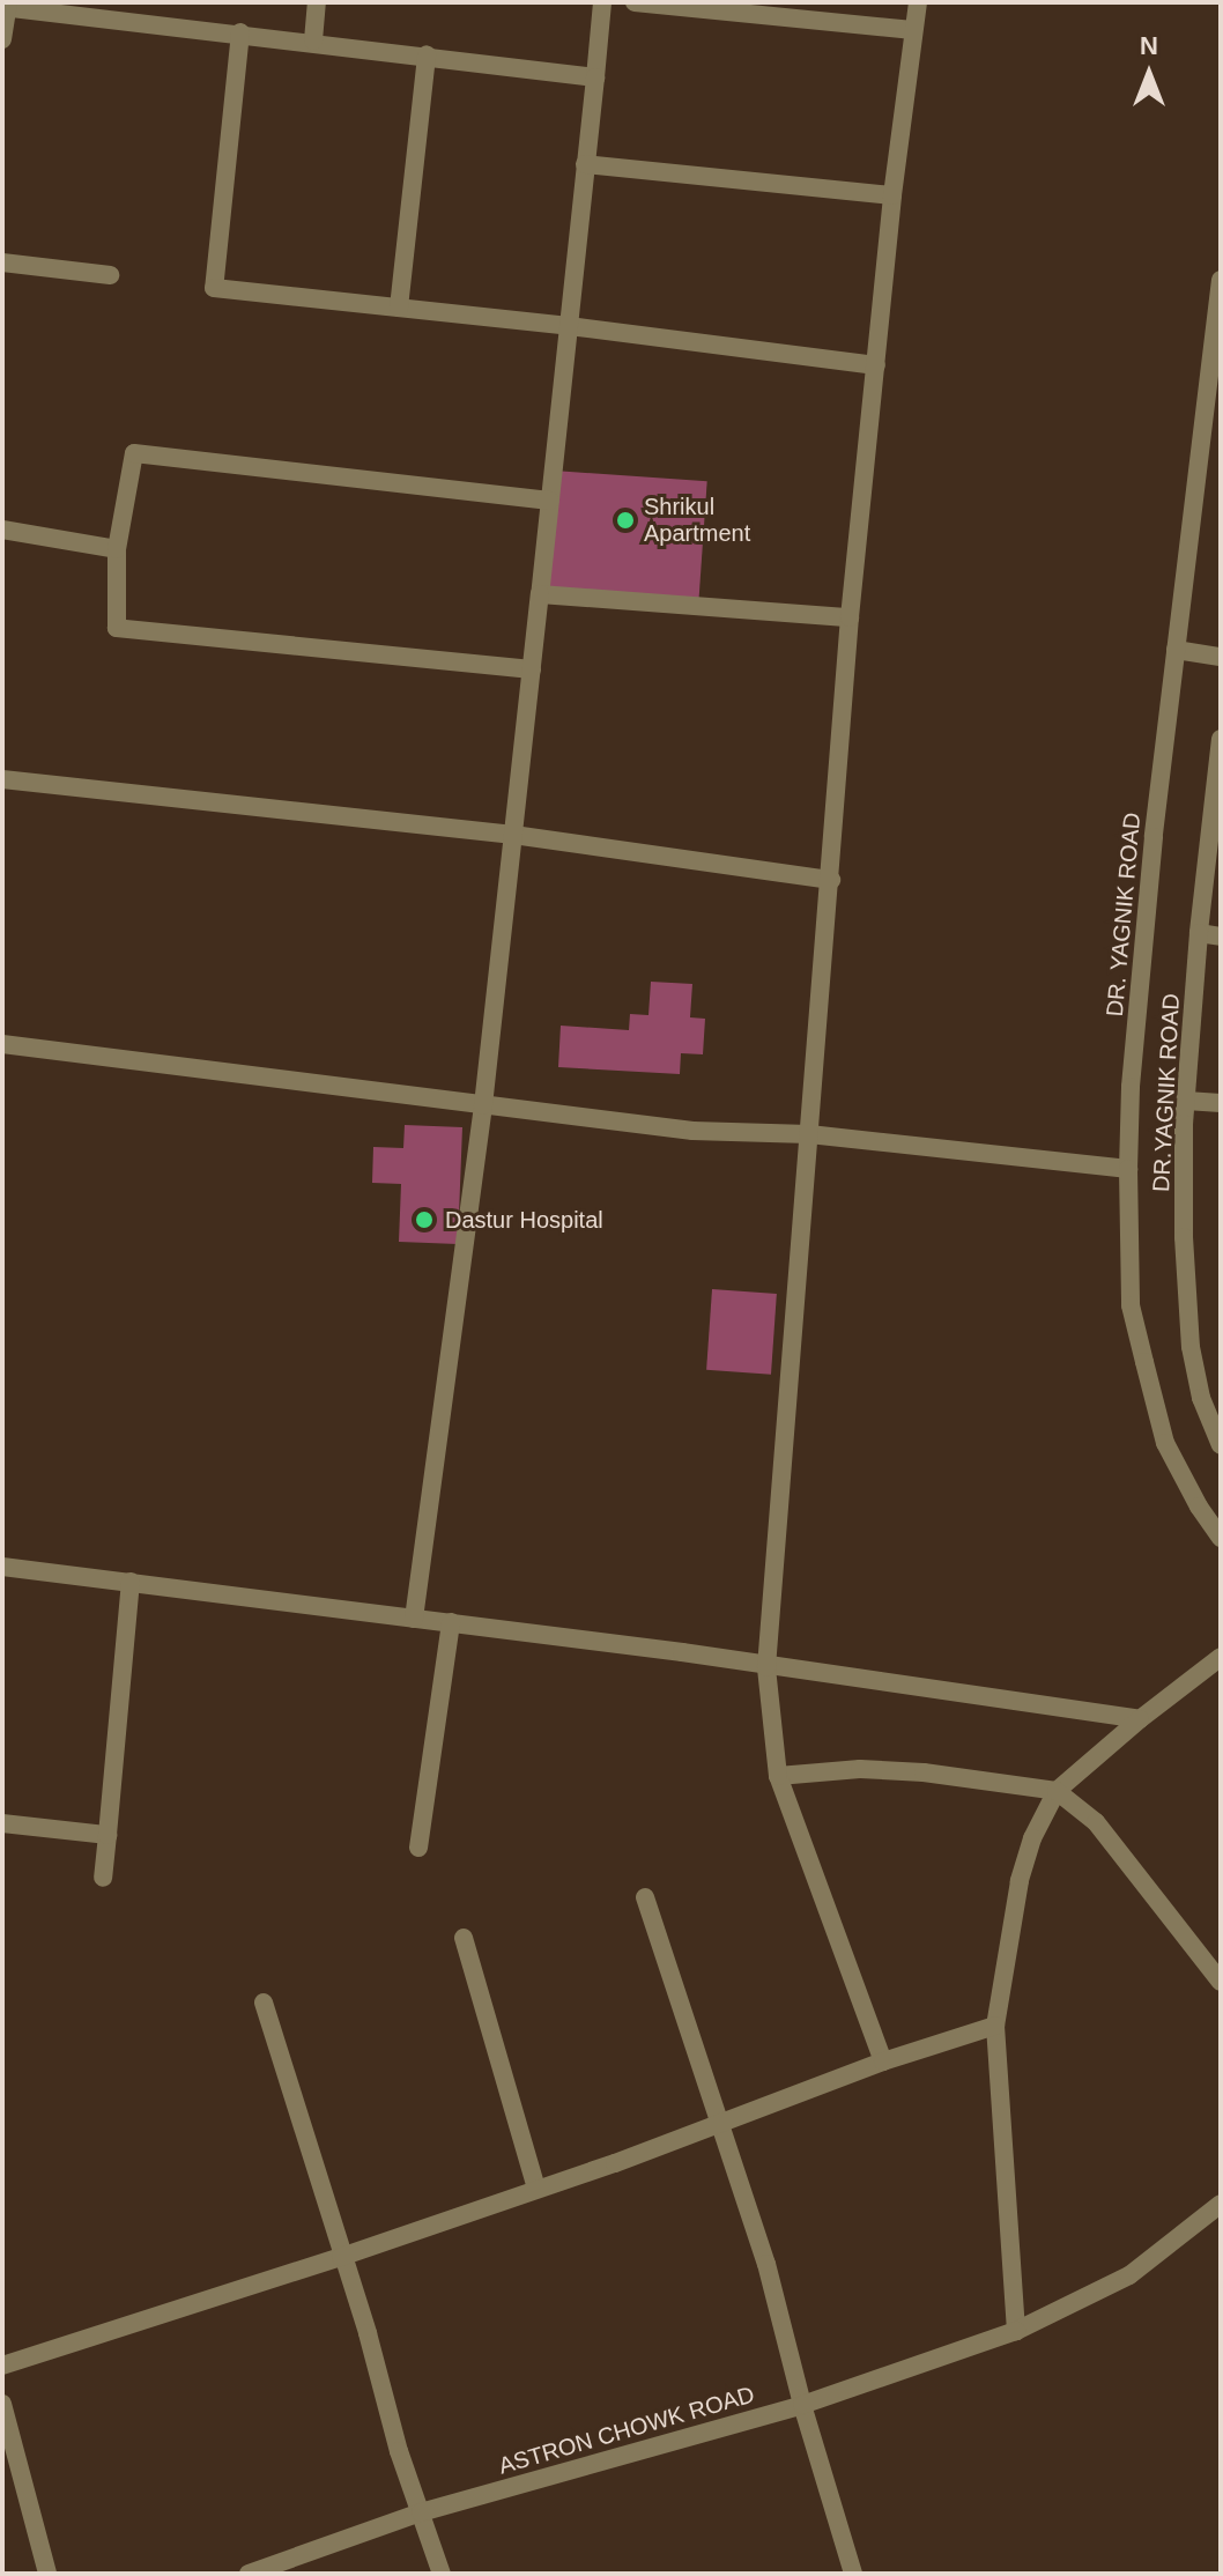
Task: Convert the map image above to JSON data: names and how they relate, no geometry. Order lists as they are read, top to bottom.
{
  "streets": {
    "street": ["DR. YAGNIK ROAD", "DR.YAGNIK ROAD", "ASTRON CHOWK ROAD"]
  },
  "places": ["Shrikul Apartment", "Dastur Hospital"],
  "north": "top"
}
